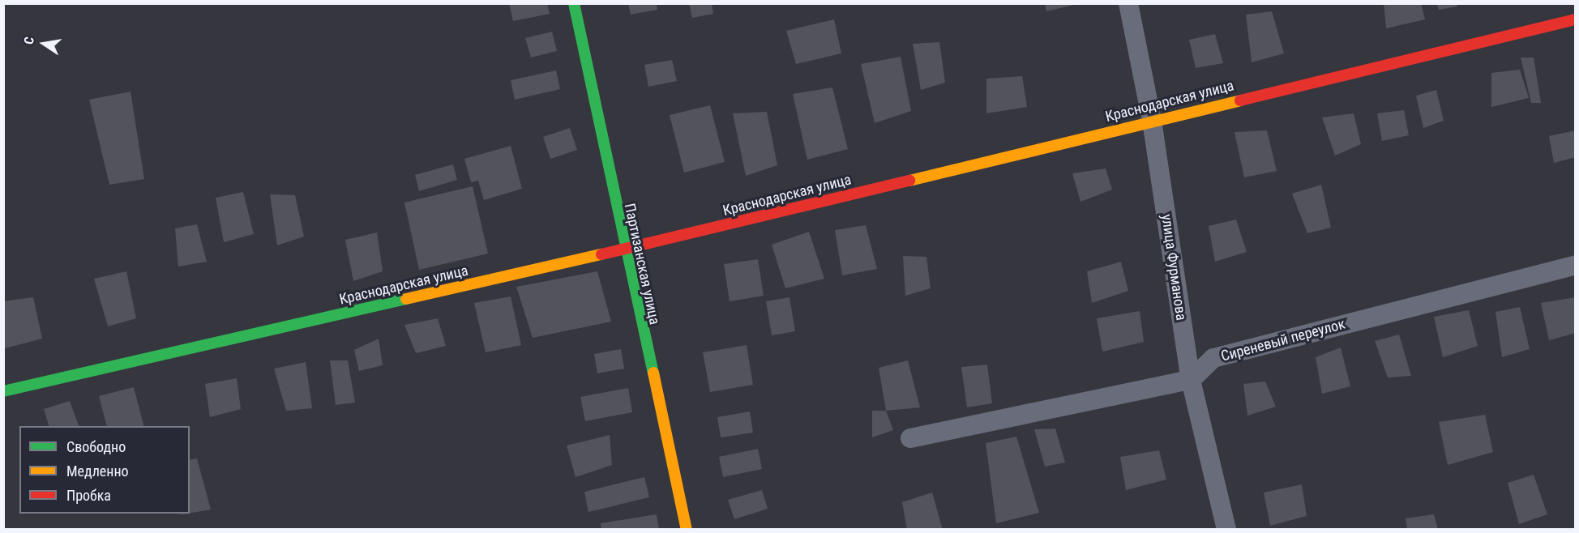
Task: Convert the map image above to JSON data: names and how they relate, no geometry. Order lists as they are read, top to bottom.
{
  "streets": {
    "street": [
      "Краснодарская улица",
      "Партизанская улица",
      "улица Фурманова",
      "Сиреневый переулок"
    ]
  },
  "crossings": [
    ["Краснодарская улица", "Партизанская улица"],
    ["Краснодарская улица", "улица Фурманова"],
    ["улица Фурманова", "Сиреневый переулок"]
  ],
  "legend": ["Свободно", "Медленно", "Пробка"],
  "north": "left"
}
